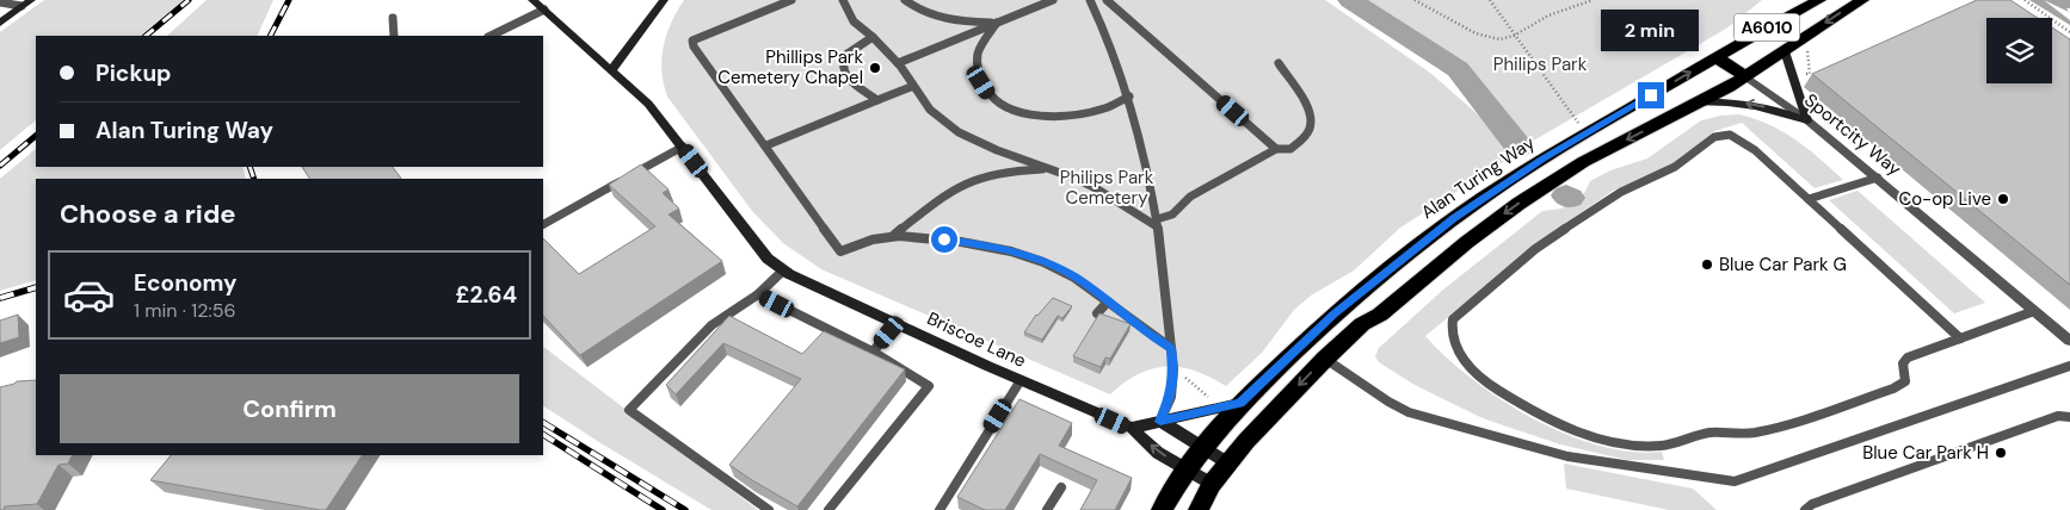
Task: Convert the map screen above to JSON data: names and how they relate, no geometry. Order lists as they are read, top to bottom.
{
  "streets": {
    "highway": ["A6010", "Sportcity Way", "Alan Turing Way"],
    "street": ["Briscoe Lane"]
  },
  "crossings": [
    ["A6010", "Sportcity Way"],
    ["A6010", "Alan Turing Way"],
    ["A6010", "Briscoe Lane"],
    ["Sportcity Way", "Alan Turing Way"]
  ],
  "parks": ["Philips Park", "Philips Park Cemetery"],
  "places": [
    "Phillips Park Cemetery Chapel",
    "Co-op Live",
    "Blue Car Park G",
    "Blue Car Park H"
  ],
  "page": {
    "bubble": "2 min",
    "banner": ["Pickup", "Alan Turing Way"],
    "heading": "Choose a ride",
    "list": [
      {
        "name": "Economy",
        "note": "1 min · 12:56",
        "value": "£2.64"
      }
    ],
    "buttons": "Confirm"
  }
}
